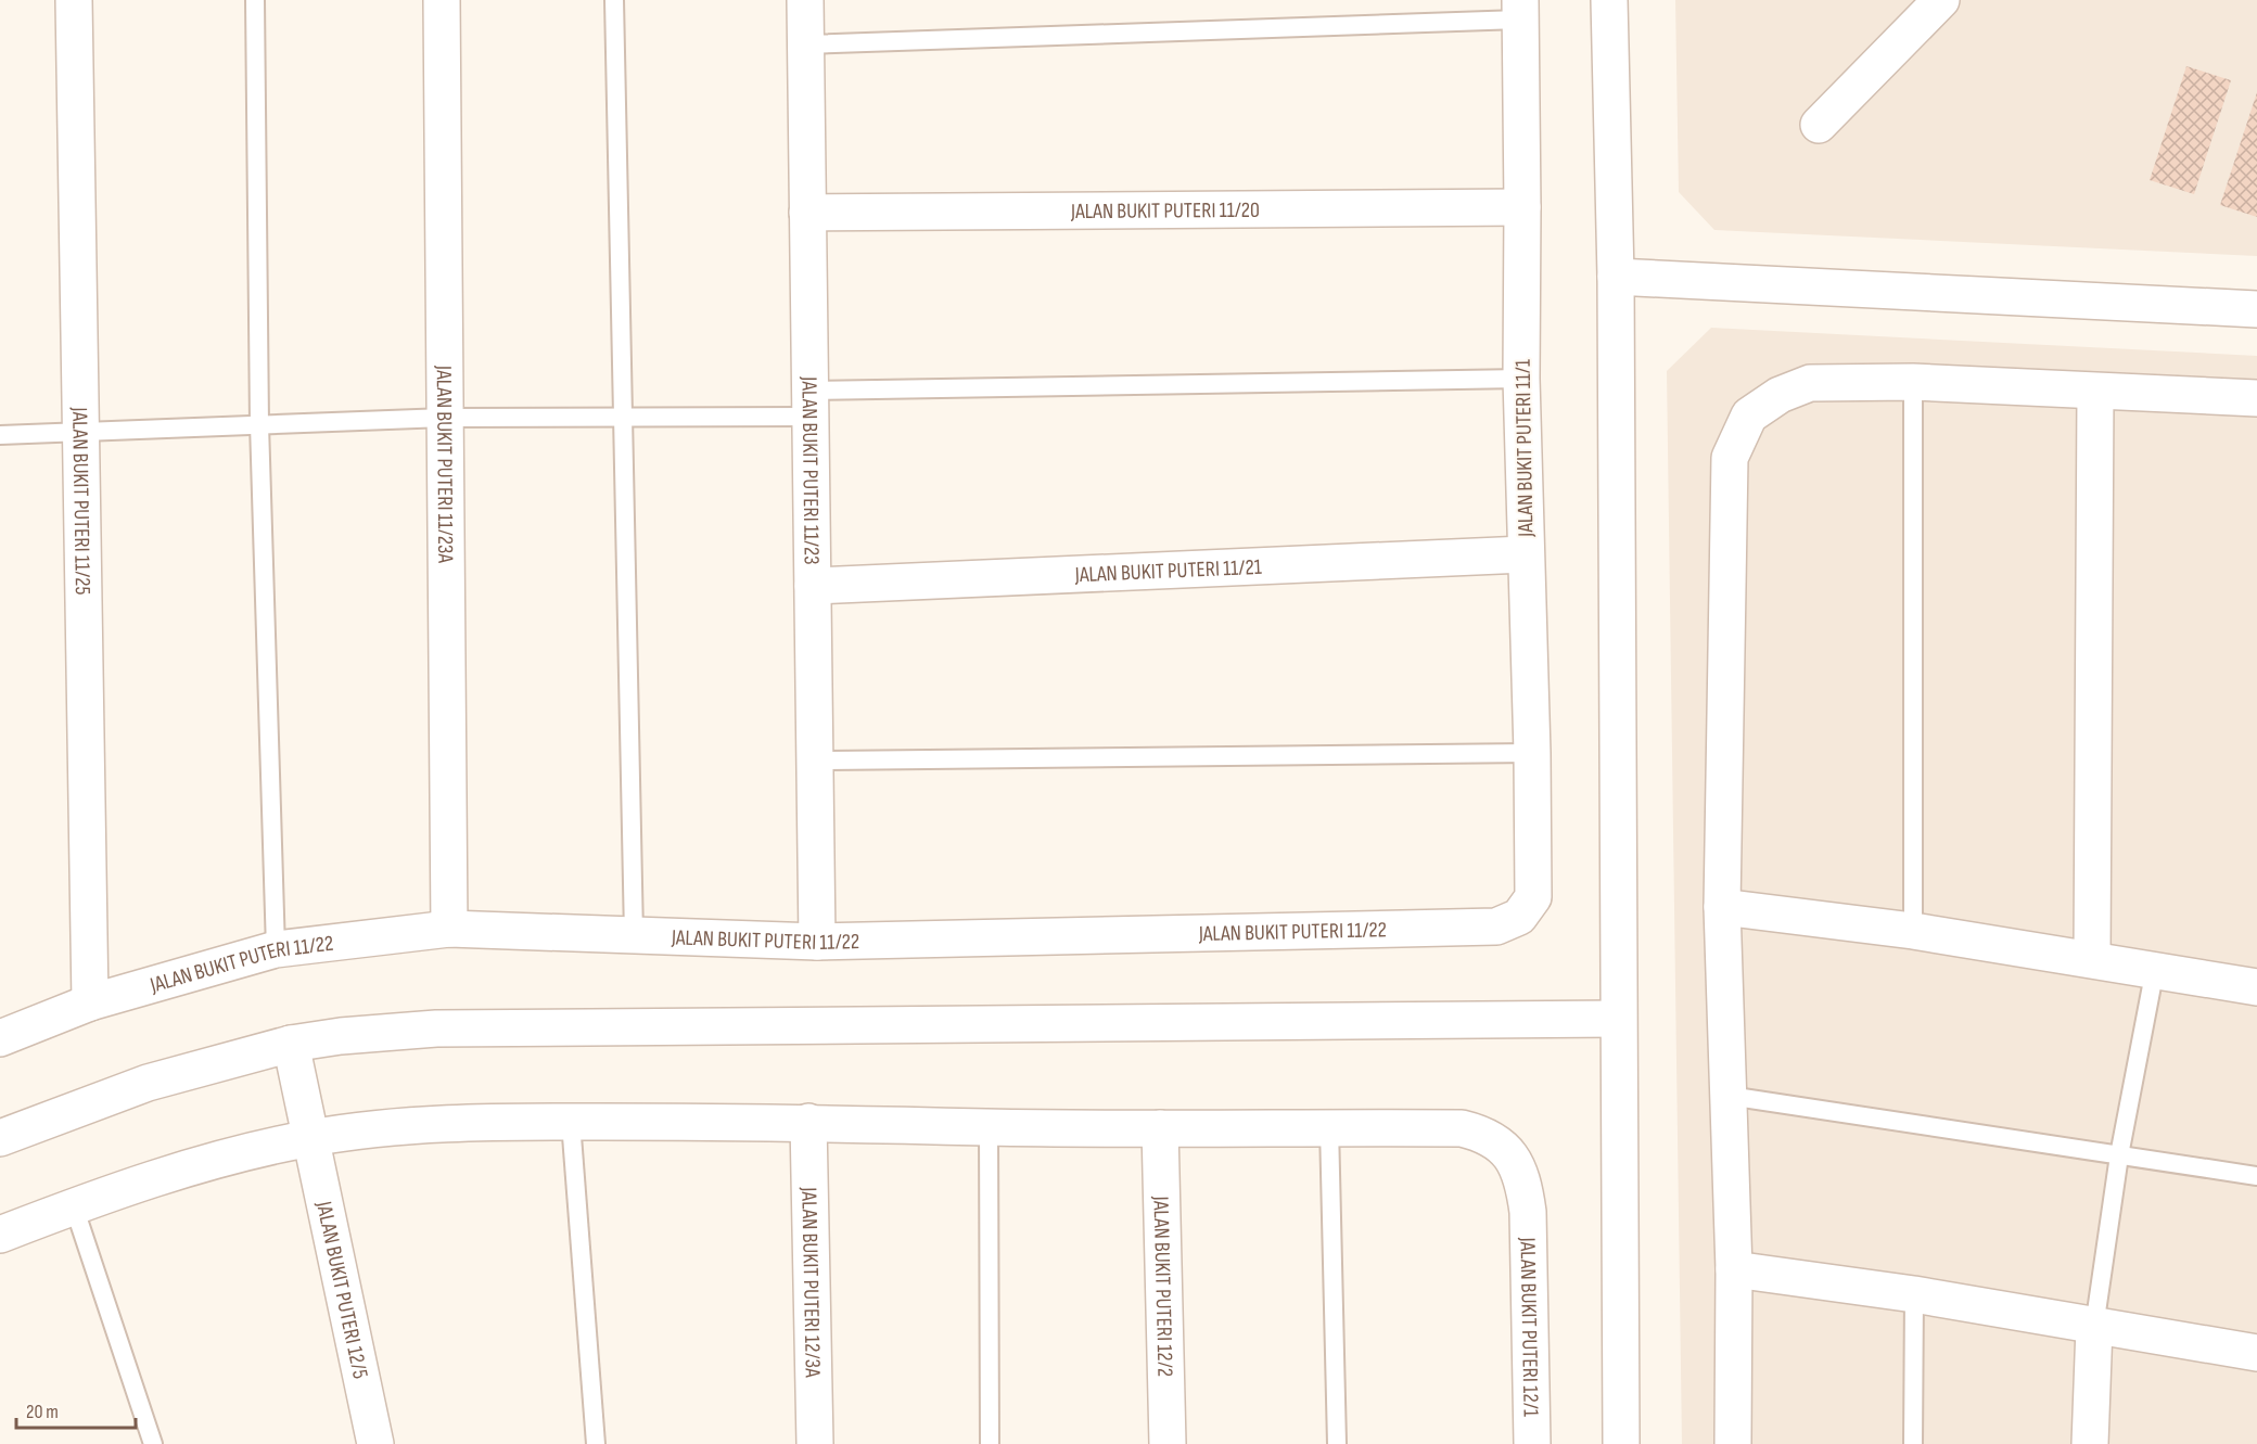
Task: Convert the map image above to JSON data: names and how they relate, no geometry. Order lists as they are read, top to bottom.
{
  "streets": {
    "street": [
      "JALAN BUKIT PUTERI 11/20",
      "JALAN BUKIT PUTERI 11/1",
      "JALAN BUKIT PUTERI 11/23A",
      "JALAN BUKIT PUTERI 11/23",
      "JALAN BUKIT PUTERI 11/25",
      "JALAN BUKIT PUTERI 11/21",
      "JALAN BUKIT PUTERI 11/22",
      "JALAN BUKIT PUTERI 12/3A",
      "JALAN BUKIT PUTERI 12/2",
      "JALAN BUKIT PUTERI 12/5",
      "JALAN BUKIT PUTERI 12/1"
    ]
  },
  "crossings": [
    ["JALAN BUKIT PUTERI 11/20", "JALAN BUKIT PUTERI 11/1"],
    ["JALAN BUKIT PUTERI 11/20", "JALAN BUKIT PUTERI 11/23"],
    ["JALAN BUKIT PUTERI 11/1", "JALAN BUKIT PUTERI 11/21"],
    ["JALAN BUKIT PUTERI 11/1", "JALAN BUKIT PUTERI 11/22"],
    ["JALAN BUKIT PUTERI 11/23A", "JALAN BUKIT PUTERI 11/22"],
    ["JALAN BUKIT PUTERI 11/23", "JALAN BUKIT PUTERI 11/21"],
    ["JALAN BUKIT PUTERI 11/23", "JALAN BUKIT PUTERI 11/22"],
    ["JALAN BUKIT PUTERI 11/25", "JALAN BUKIT PUTERI 11/22"],
    ["JALAN BUKIT PUTERI 12/3A", "JALAN BUKIT PUTERI 12/1"],
    ["JALAN BUKIT PUTERI 12/2", "JALAN BUKIT PUTERI 12/1"],
    ["JALAN BUKIT PUTERI 12/5", "JALAN BUKIT PUTERI 12/1"]
  ],
  "scale_bar": "20 m"
}
